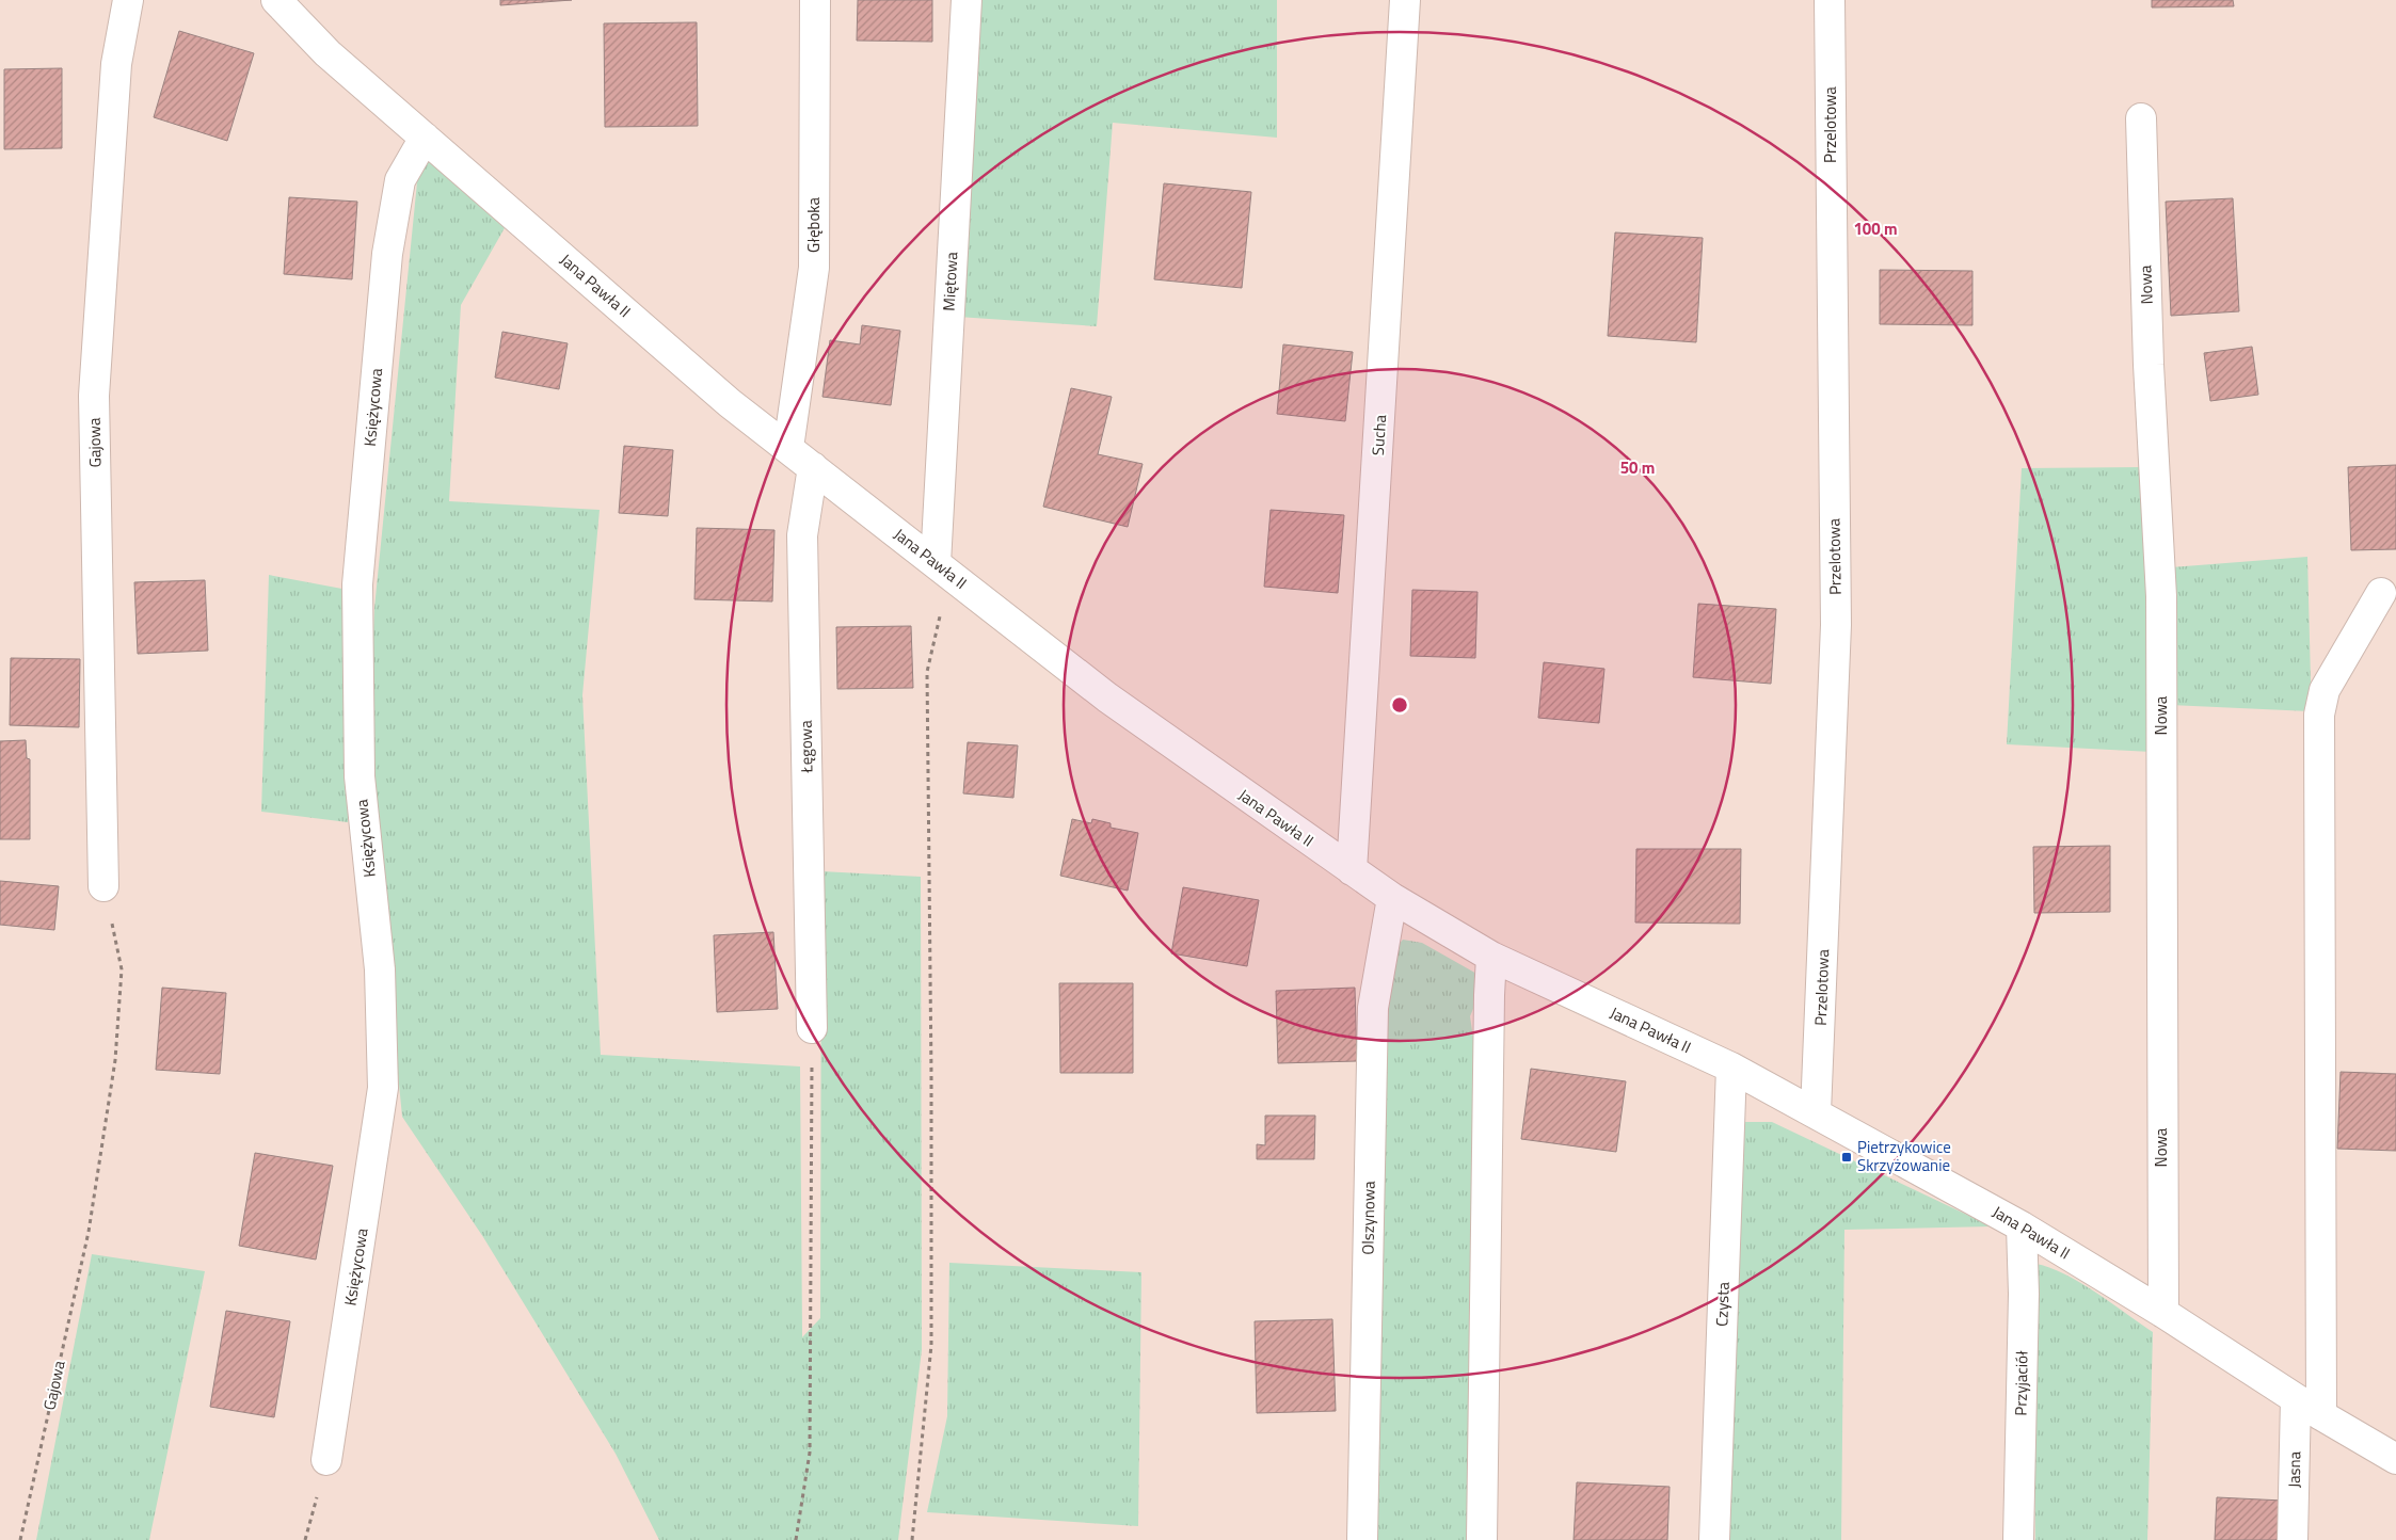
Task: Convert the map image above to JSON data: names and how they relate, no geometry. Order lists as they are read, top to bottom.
{
  "streets": {
    "street": [
      "Przelotowa",
      "Głęboka",
      "Miętowa",
      "Nowa",
      "Jana Pawła II",
      "Księżycowa",
      "Sucha",
      "Gajowa",
      "Łęgowa",
      "Olszynowa",
      "Czysta",
      "Przyjaciół",
      "Jasna"
    ]
  },
  "crossings": [
    ["Przelotowa", "Jana Pawła II"],
    ["Głęboka", "Jana Pawła II"],
    ["Miętowa", "Jana Pawła II"],
    ["Nowa", "Jana Pawła II"],
    ["Jana Pawła II", "Księżycowa"],
    ["Jana Pawła II", "Sucha"],
    ["Jana Pawła II", "Łęgowa"],
    ["Jana Pawła II", "Olszynowa"],
    ["Jana Pawła II", "Czysta"],
    ["Jana Pawła II", "Przyjaciół"],
    ["Jana Pawła II", "Jasna"]
  ],
  "places": {
    "transit": ["Pietrzykowice Skrzyżowanie"]
  },
  "rings": ["100 m", "50 m"]
}
